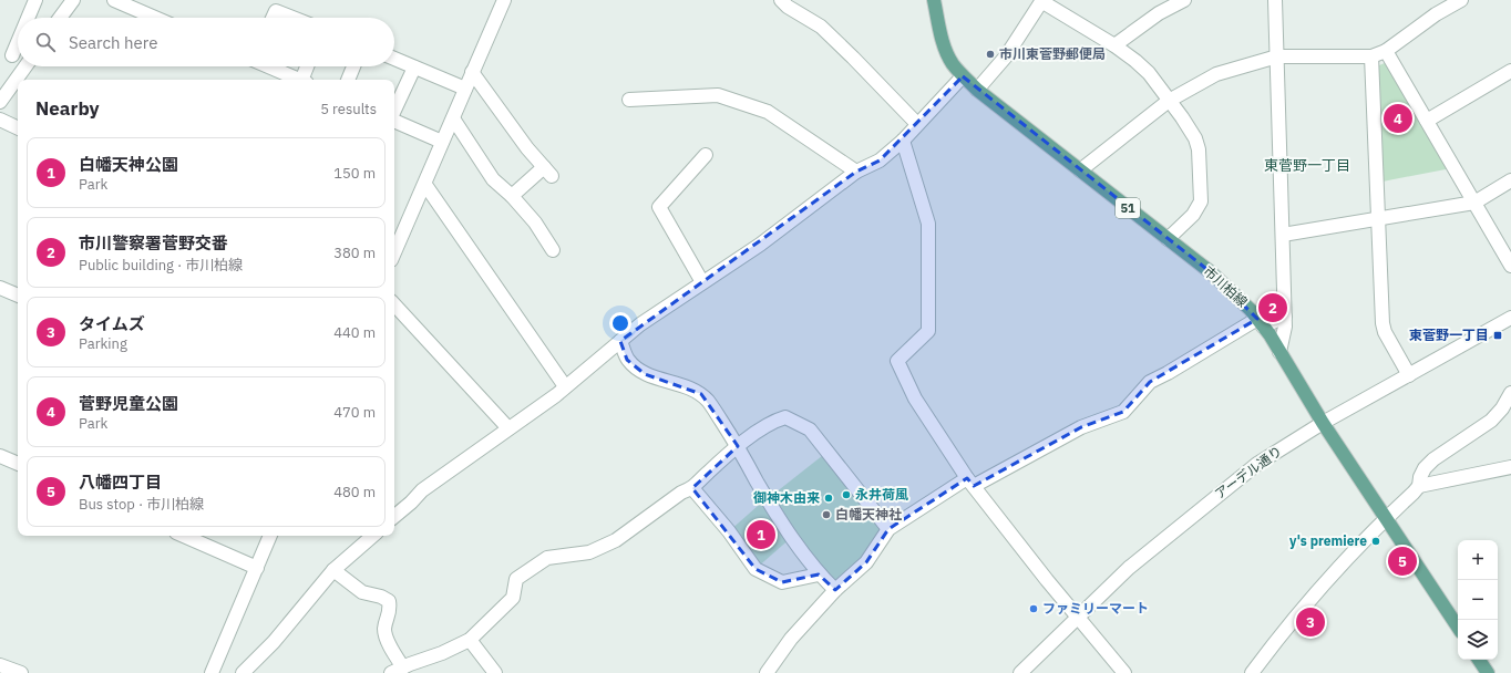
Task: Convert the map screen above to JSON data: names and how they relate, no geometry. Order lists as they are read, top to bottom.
{
  "streets": {
    "main road": ["51", "市川柏線"],
    "street": ["アーデル通り"]
  },
  "crossings": [
    ["市川柏線", "アーデル通り"]
  ],
  "districts": ["東菅野一丁目"],
  "places": {
    "other": [
      "市川東菅野郵便局",
      "永井荷風",
      "御神木由来",
      "白幡天神社",
      "y's premiere",
      "ファミリーマート"
    ],
    "transit": ["東菅野一丁目"]
  },
  "page": {
    "search": "Search here",
    "heading": ["Nearby", "5 results"],
    "pins": [
      "4",
      "2",
      "1",
      "5",
      "3"
    ],
    "list": [
      {
        "mark": "1",
        "name": "白幡天神公園",
        "note": "Park",
        "value": "150 m"
      },
      {
        "mark": "2",
        "name": "市川警察署菅野交番",
        "note": "Public building · 市川柏線",
        "value": "380 m"
      },
      {
        "mark": "3",
        "name": "タイムズ",
        "note": "Parking",
        "value": "440 m"
      },
      {
        "mark": "4",
        "name": "菅野児童公園",
        "note": "Park",
        "value": "470 m"
      },
      {
        "mark": "5",
        "name": "八幡四丁目",
        "note": "Bus stop · 市川柏線",
        "value": "480 m"
      }
    ],
    "map_buttons": ["+", "−"]
  }
}
